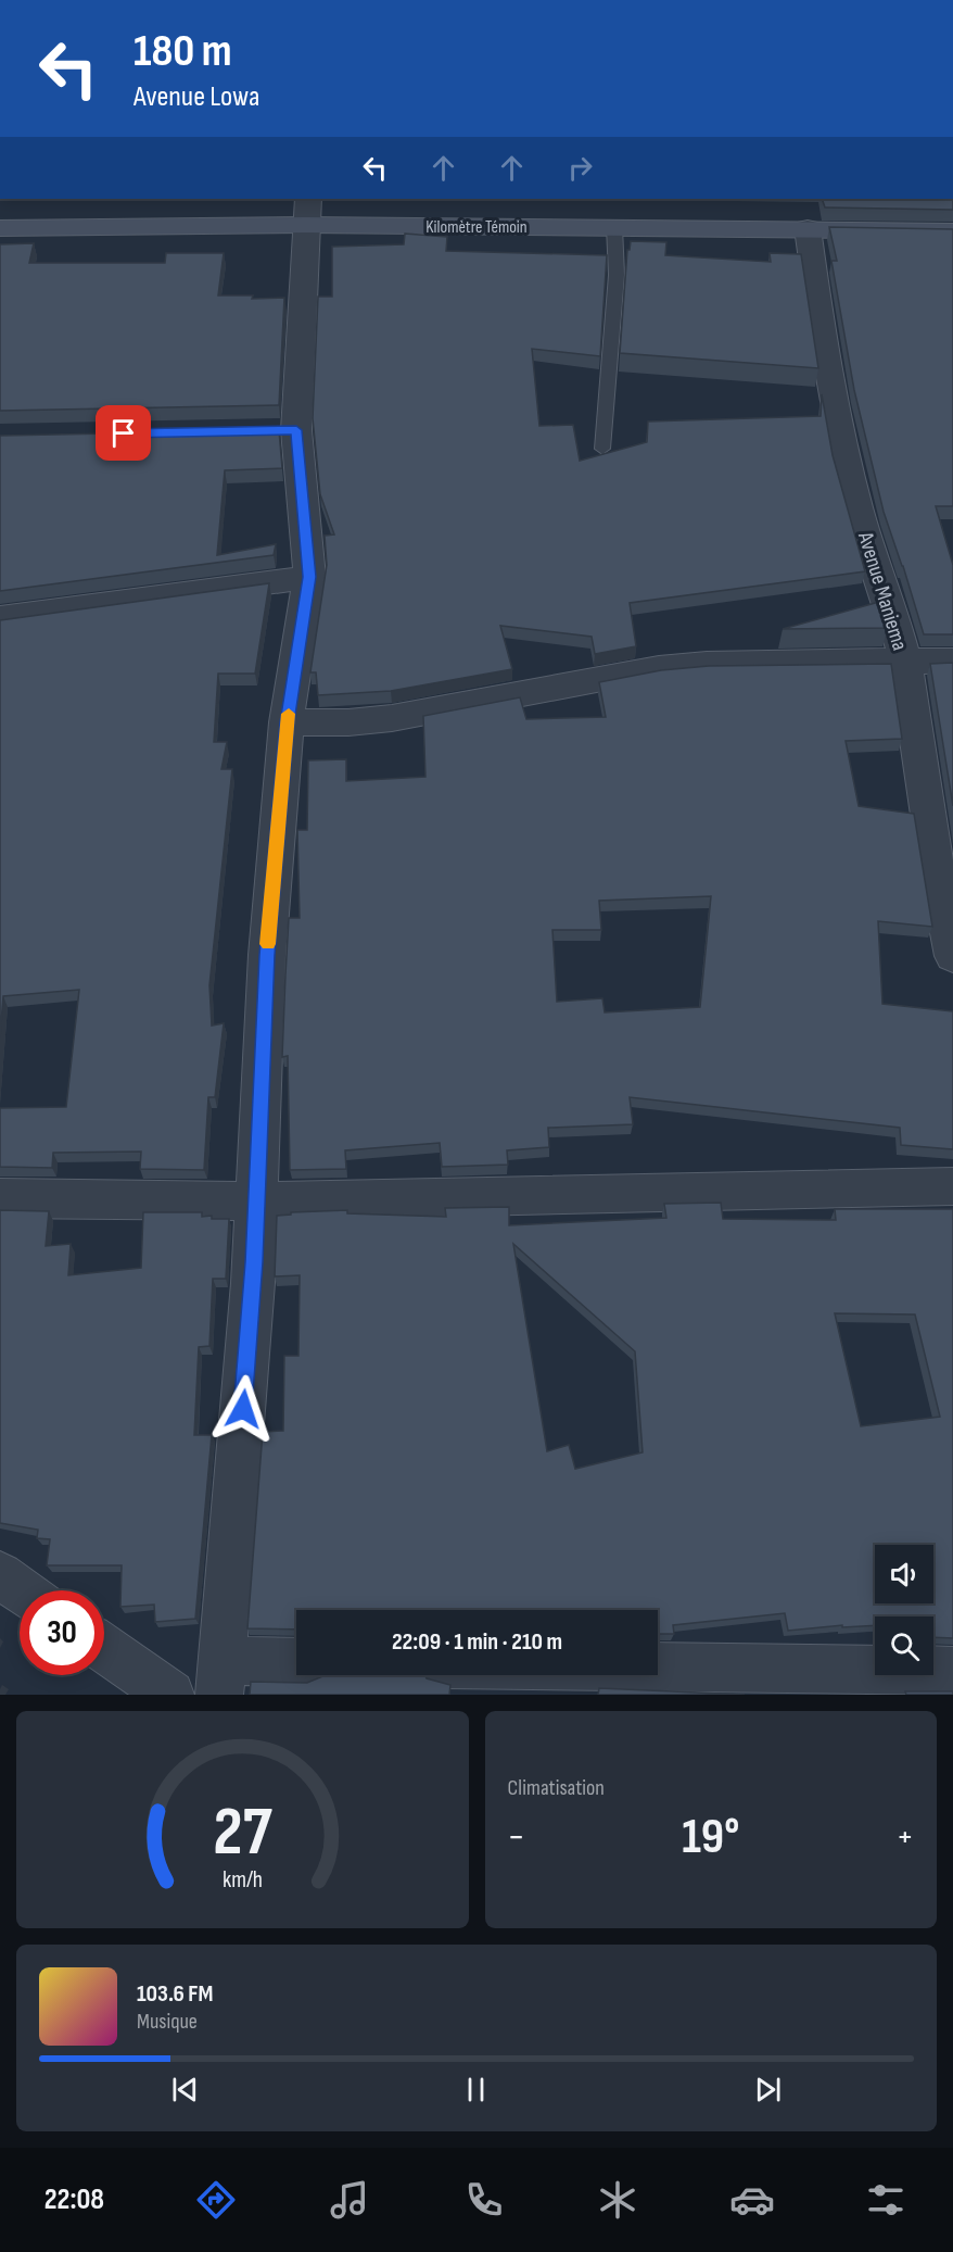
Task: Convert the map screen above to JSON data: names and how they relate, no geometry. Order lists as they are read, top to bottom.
{
  "streets": {
    "main road": ["Kilomètre Témoin"],
    "street": ["Avenue Maniema"]
  },
  "crossings": [
    ["Kilomètre Témoin", "Avenue Maniema"]
  ],
  "page": {
    "turn": ["180 m", "Avenue Lowa"],
    "limit": "30",
    "trip": "22:09 · 1 min · 210 m",
    "tile": "Climatisation",
    "heat": ["−", "19°", "+"],
    "song": ["103.6 FM", "Musique"],
    "tabs": "22:08",
    "gauge": ["27", "km/h"]
  }
}
